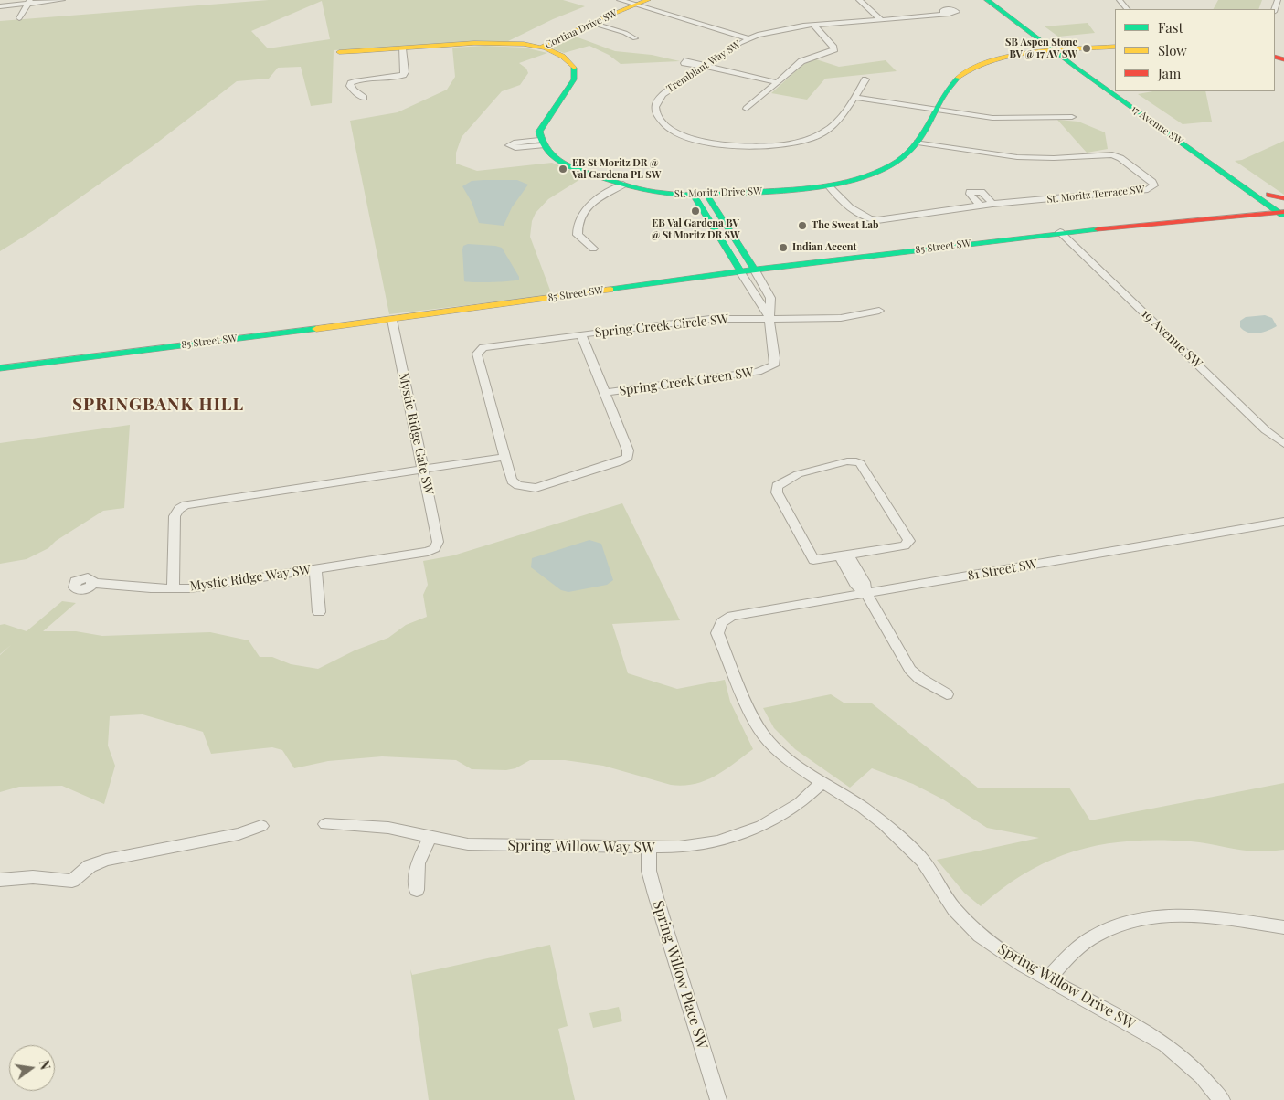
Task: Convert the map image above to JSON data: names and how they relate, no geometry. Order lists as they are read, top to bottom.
{
  "streets": {
    "street": [
      "Cortina Drive SW",
      "Tremblant Way SW",
      "17 Avenue SW",
      "St. Moritz Drive SW",
      "St. Moritz Terrace SW",
      "85 Street SW",
      "Spring Creek Circle SW",
      "19 Avenue SW",
      "Spring Creek Green SW",
      "Mystic Ridge Gate SW",
      "81 Street SW",
      "Mystic Ridge Way SW",
      "Spring Willow Way SW",
      "Spring Willow Place SW",
      "Spring Willow Drive SW"
    ]
  },
  "crossings": [
    ["Cortina Drive SW", "St. Moritz Drive SW"],
    ["17 Avenue SW", "St. Moritz Drive SW"],
    ["17 Avenue SW", "85 Street SW"],
    ["St. Moritz Drive SW", "St. Moritz Terrace SW"],
    ["85 Street SW", "19 Avenue SW"],
    ["85 Street SW", "Spring Creek Green SW"],
    ["85 Street SW", "Mystic Ridge Gate SW"],
    ["Spring Creek Circle SW", "Spring Creek Green SW"],
    ["Spring Creek Circle SW", "Mystic Ridge Way SW"],
    ["Mystic Ridge Gate SW", "Mystic Ridge Way SW"],
    ["81 Street SW", "Spring Willow Drive SW"],
    ["Spring Willow Way SW", "Spring Willow Place SW"],
    ["Spring Willow Way SW", "Spring Willow Drive SW"]
  ],
  "districts": ["SPRINGBANK HILL"],
  "places": [
    "SB Aspen Stone BV @ 17 AV SW",
    "EB St Moritz DR @ Val Gardena PL SW",
    "EB Val Gardena BV @ St Moritz DR SW",
    "The Sweat Lab",
    "Indian Accent"
  ],
  "legend": ["Fast", "Slow", "Jam"],
  "north": "right"
}
